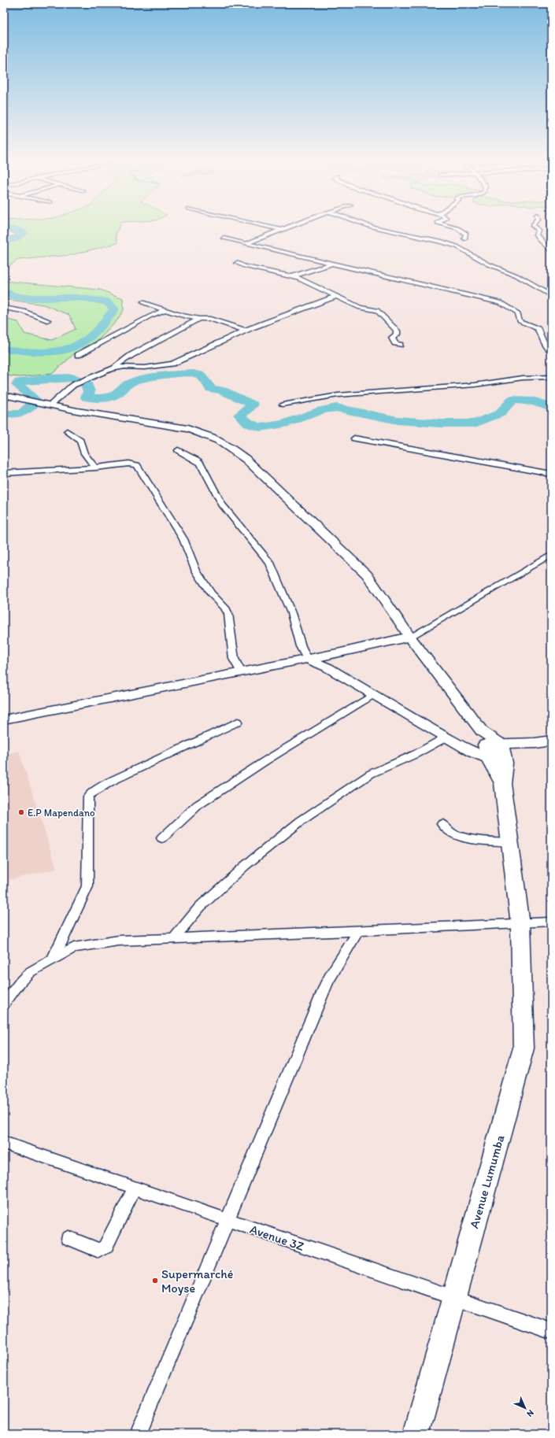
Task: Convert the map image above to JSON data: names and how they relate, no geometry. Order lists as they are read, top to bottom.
{
  "streets": {
    "main road": ["Avenue Lumumba"],
    "street": ["Avenue 3Z"]
  },
  "crossings": [
    ["Avenue Lumumba", "Avenue 3Z"]
  ],
  "places": ["E.P Mapendano", "Supermarché Moyse"],
  "north": "bottom right"
}
